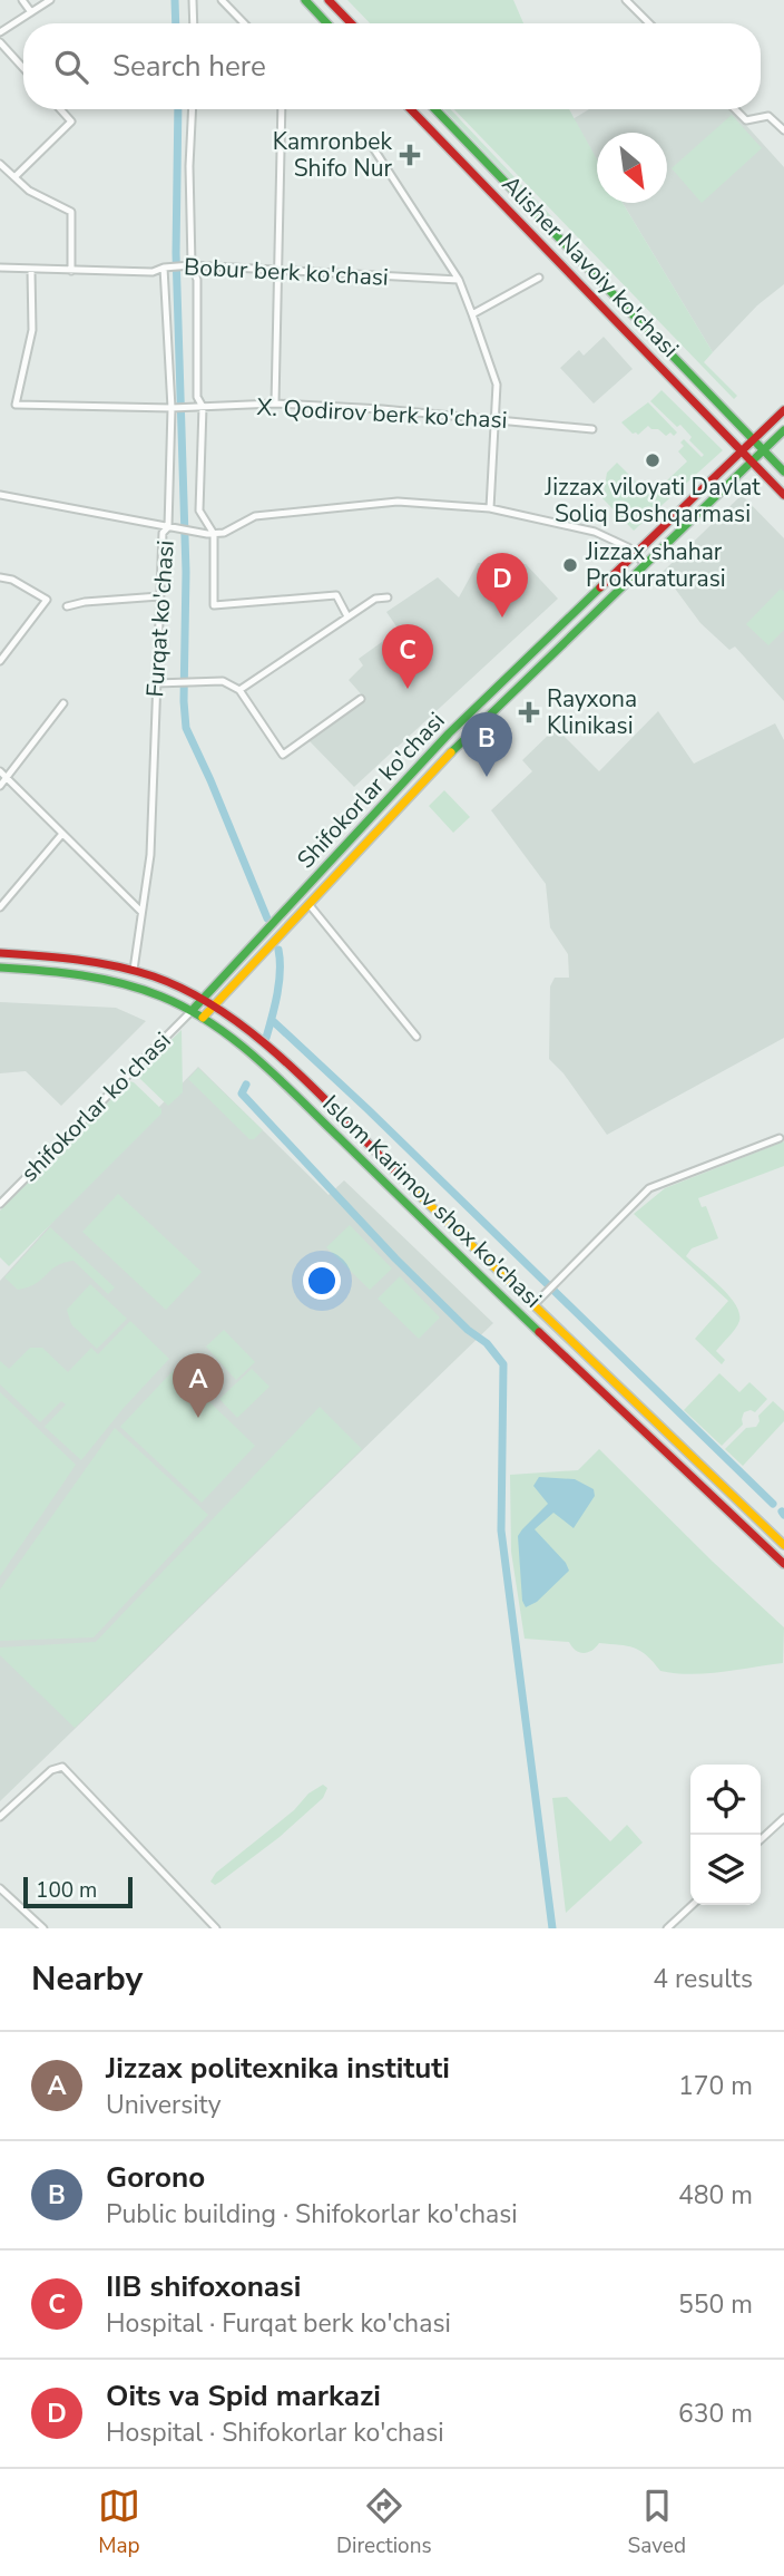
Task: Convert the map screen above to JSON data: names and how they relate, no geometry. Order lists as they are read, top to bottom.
{
  "streets": {
    "main road": ["Alisher Navoiy ko'chasi", "Shifokorlar ko'chasi", "Islom Karimov shox ko'chasi"],
    "street": [
      "Bobur berk ko'chasi",
      "X. Qodirov berk ko'chasi",
      "Furqat ko'chasi",
      "shifokorlar ko'chasi"
    ]
  },
  "crossings": [
    ["Alisher Navoiy ko'chasi", "Shifokorlar ko'chasi"],
    ["Bobur berk ko'chasi", "X. Qodirov berk ko'chasi"],
    ["Bobur berk ko'chasi", "Furqat ko'chasi"],
    ["X. Qodirov berk ko'chasi", "Furqat ko'chasi"],
    ["Furqat ko'chasi", "Islom Karimov shox ko'chasi"],
    ["Shifokorlar ko'chasi", "shifokorlar ko'chasi"],
    ["Shifokorlar ko'chasi", "Islom Karimov shox ko'chasi"],
    ["shifokorlar ko'chasi", "Islom Karimov shox ko'chasi"]
  ],
  "places": {
    "health": ["Kamronbek Shifo Nur", "Rayxona Klinikasi"],
    "other": ["Jizzax viloyati Davlat Soliq Boshqarmasi", "Jizzax shahar Prokuraturasi"]
  },
  "scale_bar": "100 m",
  "north": "bottom right",
  "page": {
    "search": "Search here",
    "pins": [
      "D",
      "C",
      "B",
      "A"
    ],
    "scale": "100 m",
    "heading": ["Nearby", "4 results"],
    "list": [
      {
        "mark": "A",
        "name": "Jizzax politexnika instituti",
        "note": "University",
        "value": "170 m"
      },
      {
        "mark": "B",
        "name": "Gorono",
        "note": "Public building · Shifokorlar ko'chasi",
        "value": "480 m"
      },
      {
        "mark": "C",
        "name": "IIB shifoxonasi",
        "note": "Hospital · Furqat berk ko'chasi",
        "value": "550 m"
      },
      {
        "mark": "D",
        "name": "Oits va Spid markazi",
        "note": "Hospital · Shifokorlar ko'chasi",
        "value": "630 m"
      }
    ],
    "nav": ["Map", "Directions", "Saved"]
  }
}
